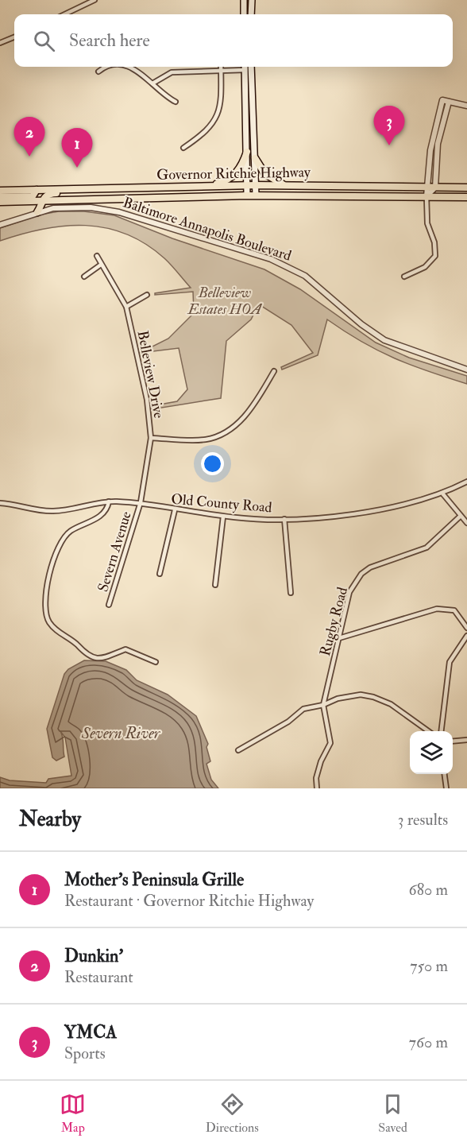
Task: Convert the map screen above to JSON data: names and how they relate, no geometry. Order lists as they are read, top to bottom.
{
  "streets": {
    "highway": ["Governor Ritchie Highway"],
    "street": [
      "Baltimore Annapolis Boulevard",
      "Belleview Drive",
      "Old County Road",
      "Severn Avenue",
      "Rugby Road"
    ]
  },
  "crossings": [
    ["Belleview Drive", "Old County Road"],
    ["Belleview Drive", "Severn Avenue"],
    ["Old County Road", "Severn Avenue"]
  ],
  "water": ["Severn River"],
  "parks": ["Belleview Estates HOA"],
  "page": {
    "search": "Search here",
    "pins": ["3", "2", "1"],
    "heading": ["Nearby", "3 results"],
    "list": [
      {
        "mark": "1",
        "name": "Mother's Peninsula Grille",
        "note": "Restaurant · Governor Ritchie Highway",
        "value": "680 m"
      },
      {
        "mark": "2",
        "name": "Dunkin'",
        "note": "Restaurant",
        "value": "750 m"
      },
      {
        "mark": "3",
        "name": "YMCA",
        "note": "Sports",
        "value": "760 m"
      }
    ],
    "nav": ["Map", "Directions", "Saved"]
  }
}
